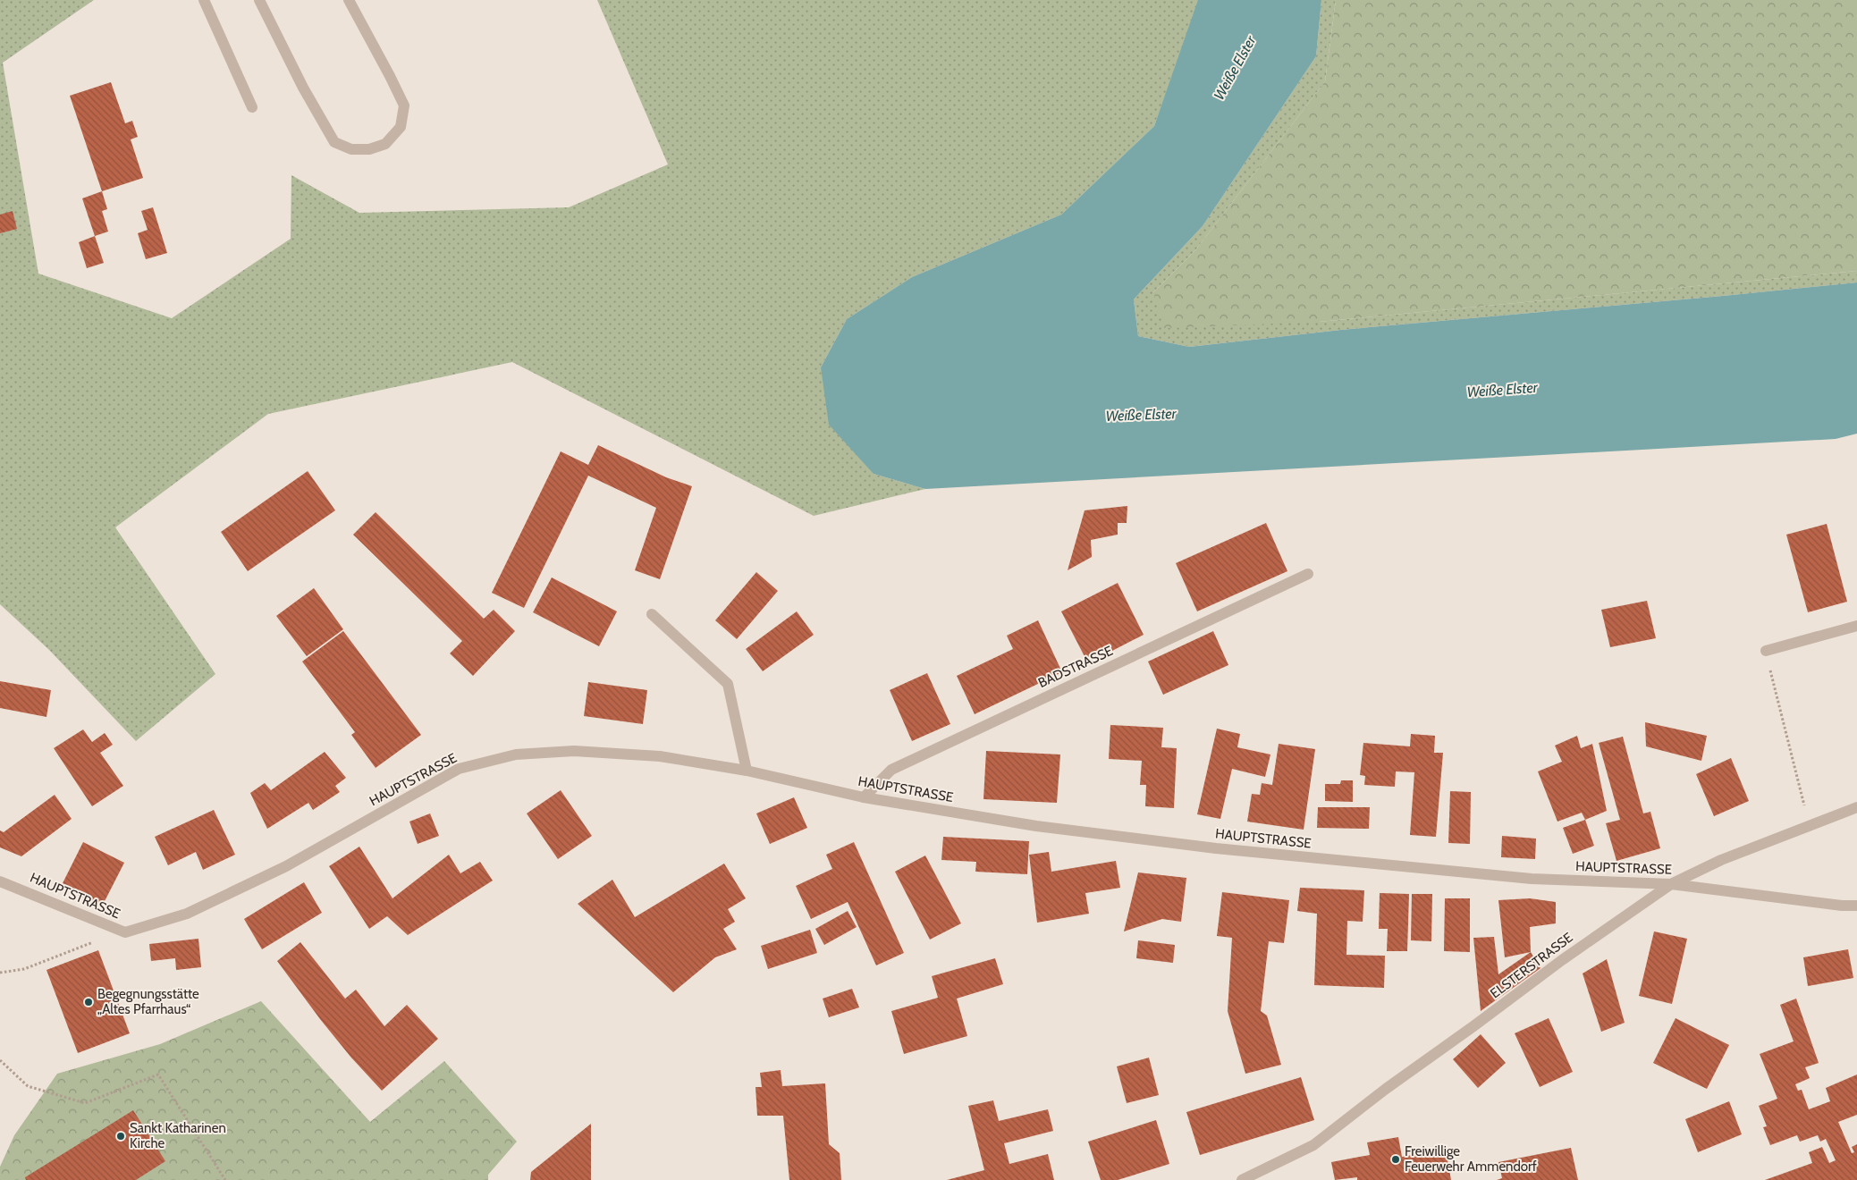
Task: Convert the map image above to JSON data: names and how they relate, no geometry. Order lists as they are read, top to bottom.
{
  "streets": {
    "street": ["BADSTRASSE", "HAUPTSTRASSE", "ELSTERSTRASSE"]
  },
  "crossings": [
    ["BADSTRASSE", "HAUPTSTRASSE"],
    ["HAUPTSTRASSE", "ELSTERSTRASSE"]
  ],
  "water": ["Weiße Elster"],
  "places": ["Begegnungsstätte „Altes Pfarrhaus“", "Sankt Katharinen Kirche", "Freiwillige Feuerwehr Ammendorf"]
}
